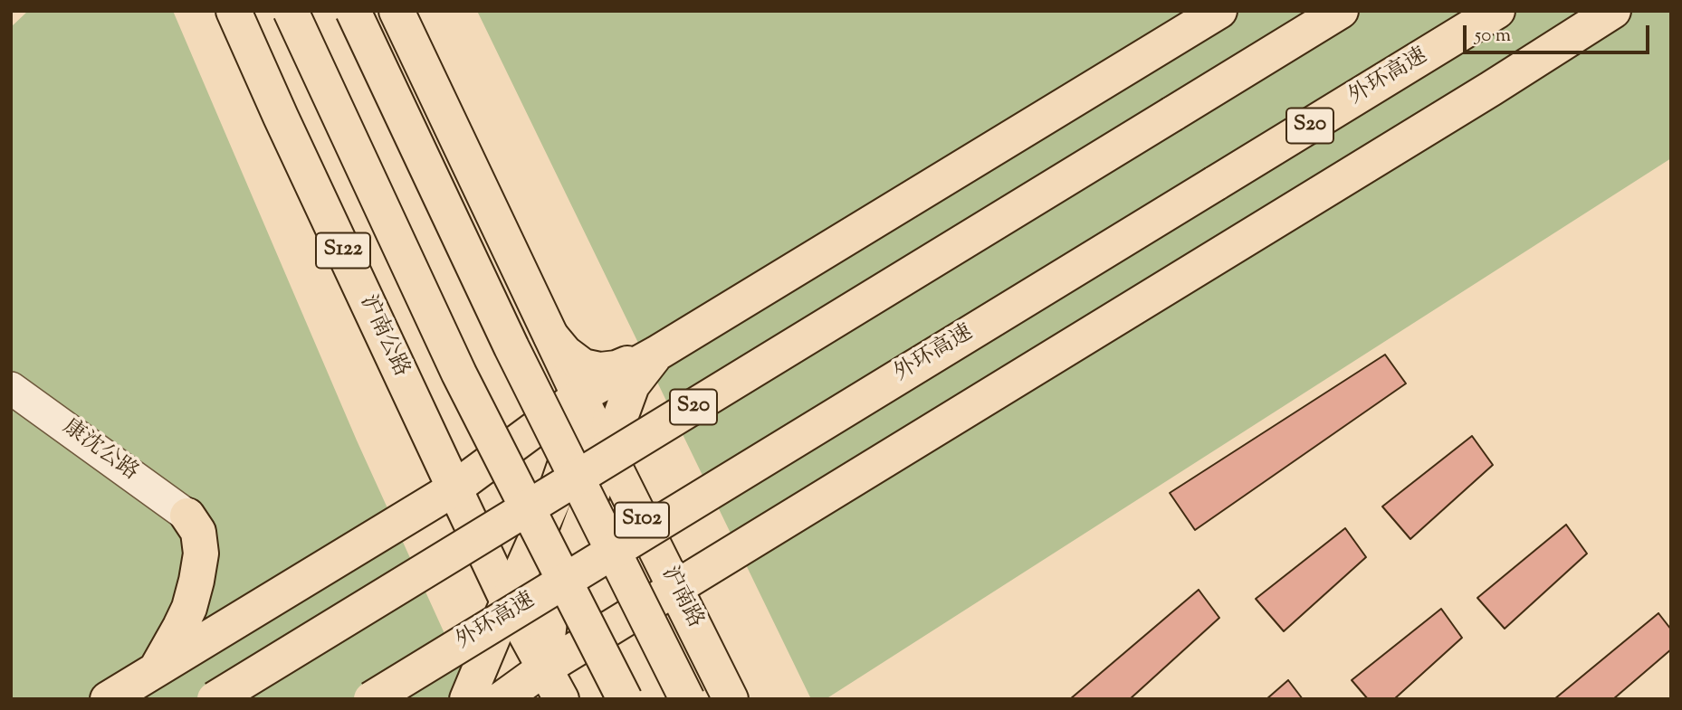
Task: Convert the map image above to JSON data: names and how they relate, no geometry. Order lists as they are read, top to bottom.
{
  "streets": {
    "main road": [
      "外环高速",
      "S20",
      "S122",
      "沪南公路",
      "S102",
      "沪南路"
    ],
    "street": ["康沈公路"]
  },
  "scale_bar": "50 m"
}
